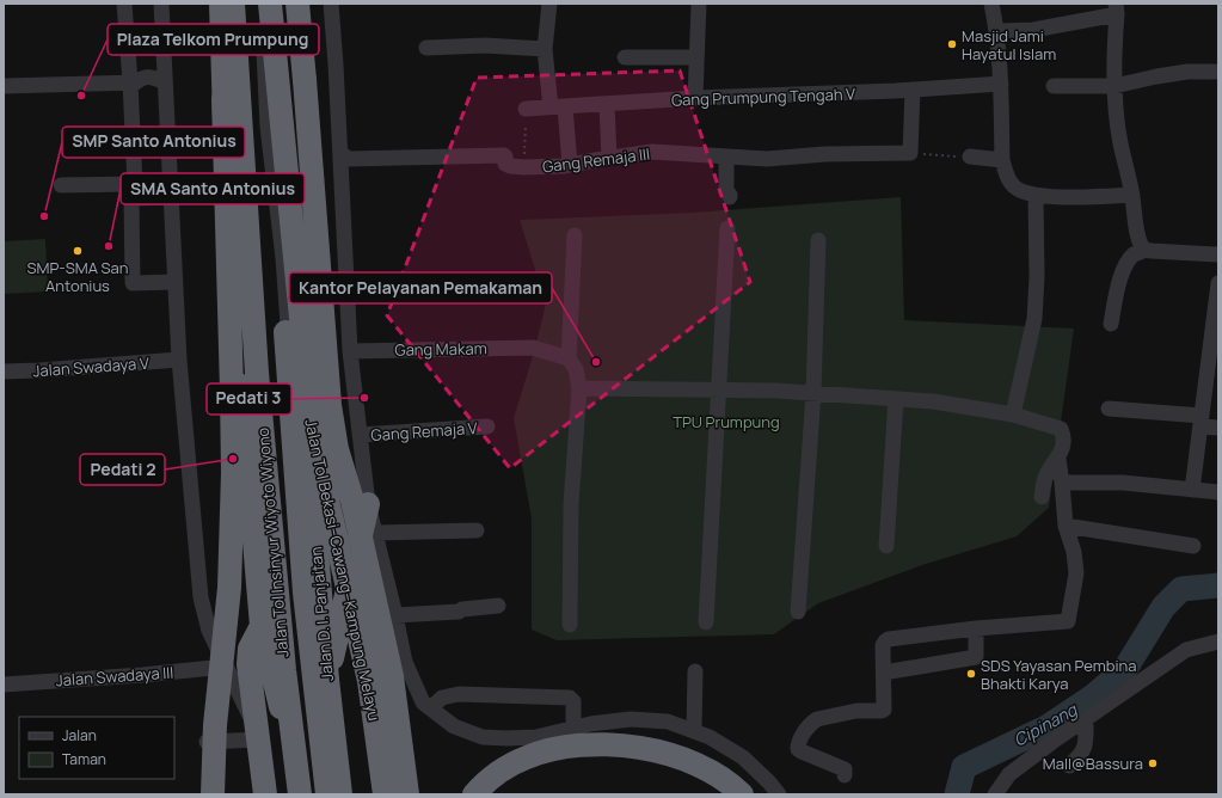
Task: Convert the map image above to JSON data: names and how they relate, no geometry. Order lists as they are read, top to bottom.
{
  "streets": {
    "highway": ["Jalan Tol Insinyur Wiyoto Wiyono", "Jalan Tol Bekasi–Cawang–Kampung Melayu", "Jalan D. I. Panjaitan"],
    "street": [
      "Gang Prumpung Tengah V",
      "Gang Remaja III",
      "Gang Makam",
      "Jalan Swadaya V",
      "Gang Remaja V",
      "Jalan Swadaya III"
    ]
  },
  "crossings": [
    ["Jalan Tol Insinyur Wiyoto Wiyono", "Jalan D. I. Panjaitan"]
  ],
  "water": ["Cipinang"],
  "parks": ["TPU Prumpung"],
  "places": [
    "Masjid Jami Hayatul Islam",
    "Plaza Telkom Prumpung",
    "SMP Santo Antonius",
    "SMA Santo Antonius",
    "SMP-SMA San Antonius",
    "Kantor Pelayanan Pemakaman",
    "Pedati 3",
    "Pedati 2",
    "SDS Yayasan Pembina Bhakti Karya",
    "Mall@Bassura"
  ],
  "legend": ["Jalan", "Taman"]
}
